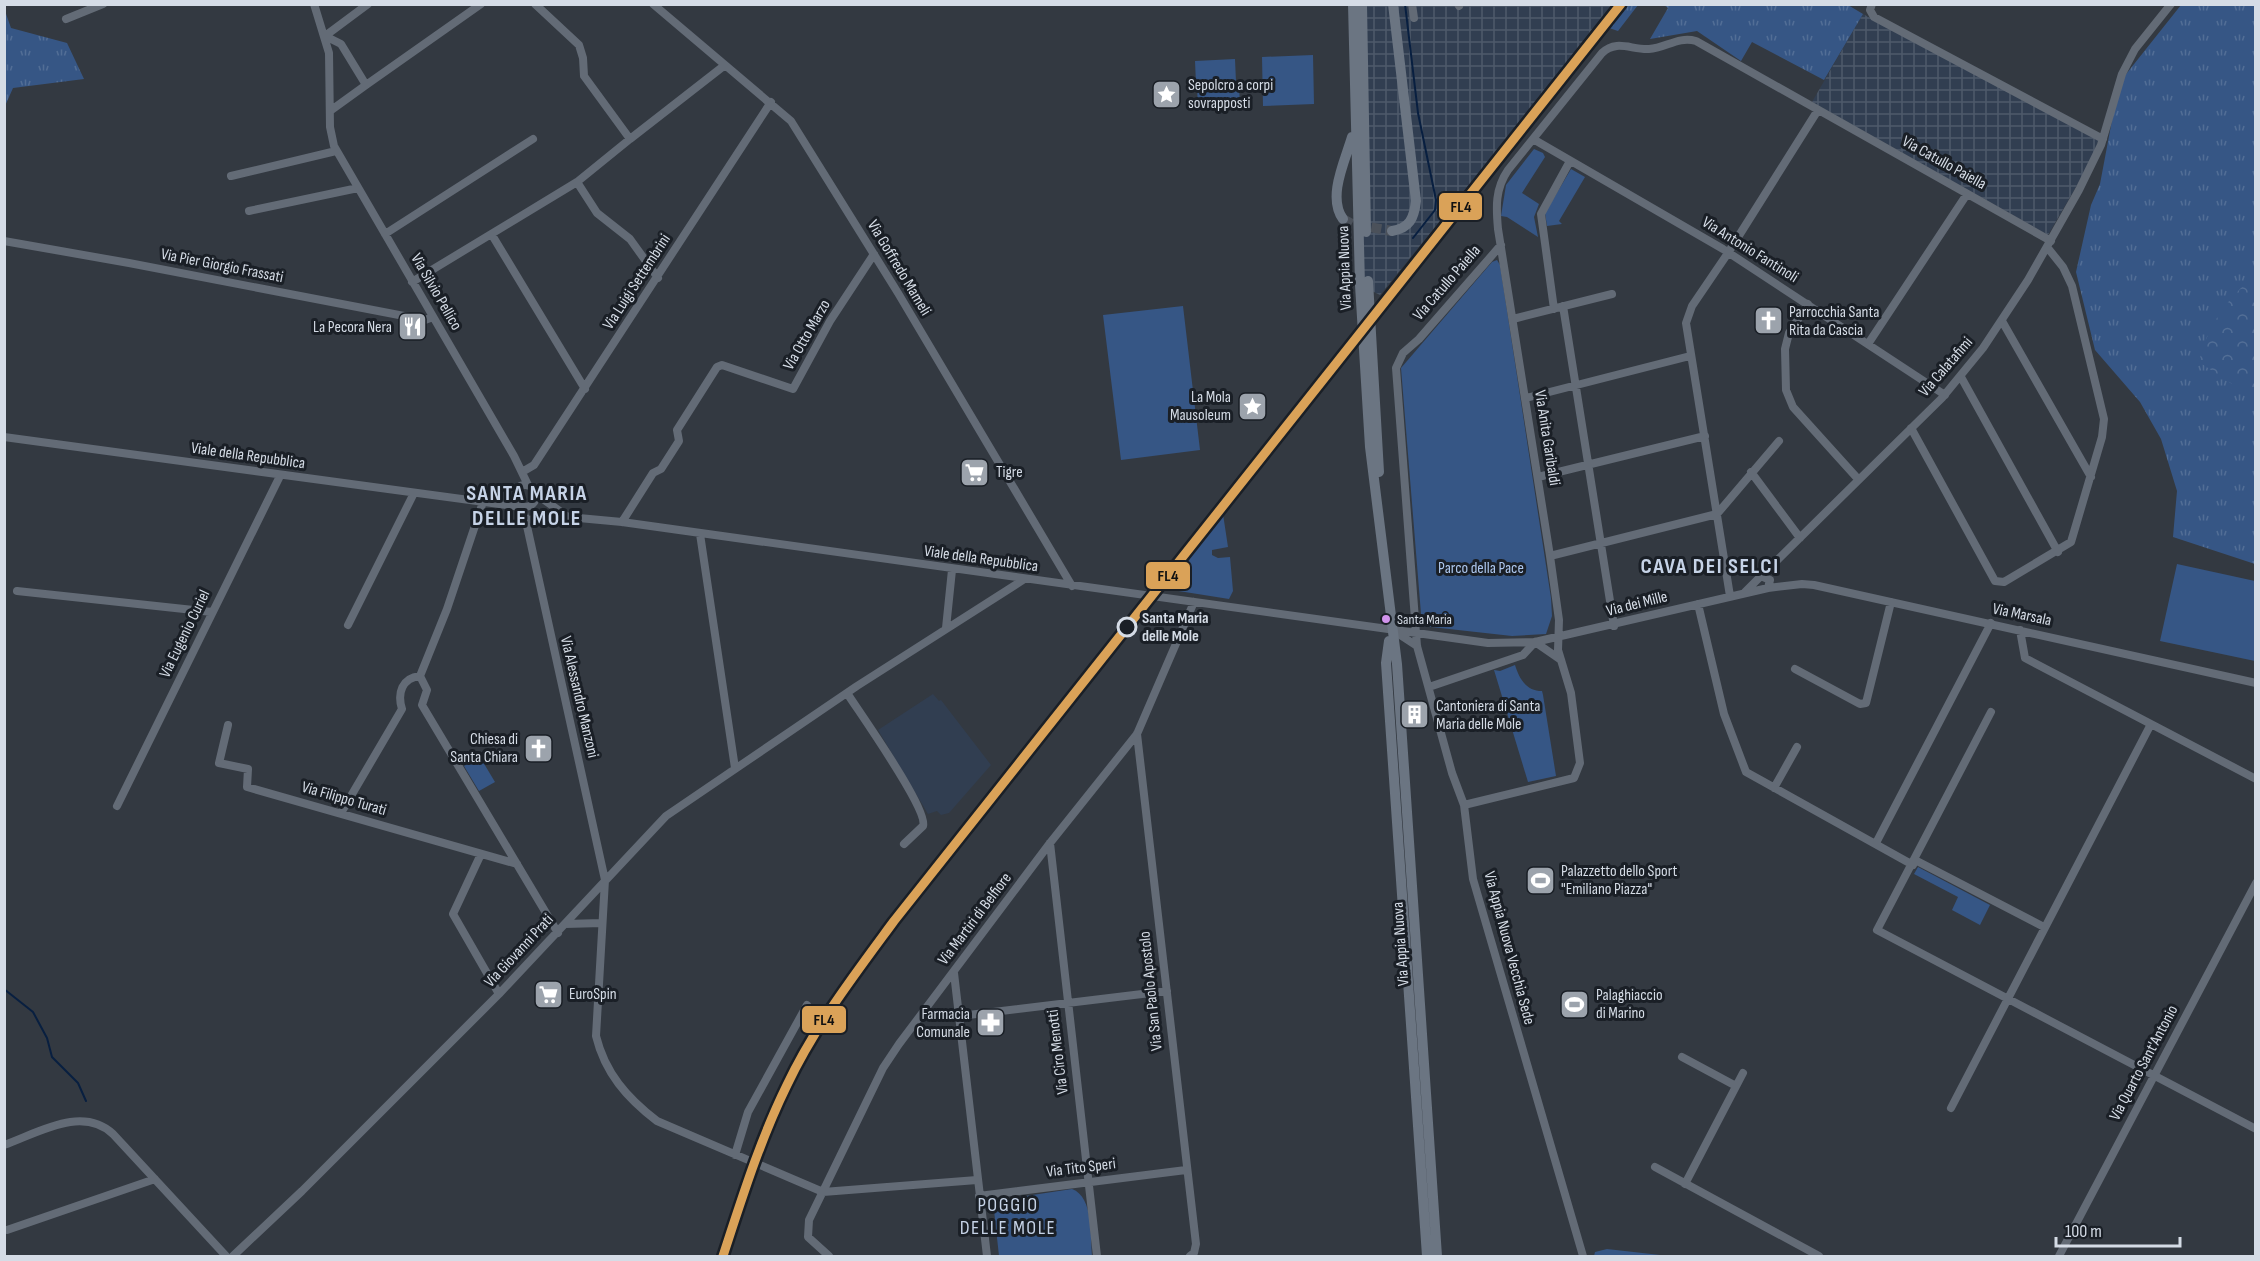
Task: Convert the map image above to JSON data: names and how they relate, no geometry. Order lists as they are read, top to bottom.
{
  "streets": {
    "main road": ["Via Appia Nuova"],
    "street": [
      "Via Catullo Paiella",
      "Via Antonio Fantinoli",
      "Via Pier Giorgio Frassati",
      "Via Goffredo Mameli",
      "Via Luigi Settembrini",
      "Via Silvio Pellico",
      "Via Otto Marzo",
      "Via Calatafimi",
      "Via Anita Garibaldi",
      "Viale della Repubblica",
      "Via dei Mille",
      "Via Marsala",
      "Via Eugenio Curiel",
      "Via Alessandro Manzoni",
      "Via Filippo Turati",
      "Via Martiri di Belfiore",
      "Via Appia Nuova Vecchia Sede",
      "Via Giovanni Prati",
      "Via San Paolo Apostolo",
      "Via Ciro Menotti",
      "Via Quarto Sant'Antonio",
      "Via Tito Speri"
    ]
  },
  "crossings": [
    ["Via Catullo Paiella", "Via Antonio Fantinoli"],
    ["Via Catullo Paiella", "Via Calatafimi"],
    ["Via Catullo Paiella", "Via Anita Garibaldi"],
    ["Via Catullo Paiella", "Via dei Mille"],
    ["Via Catullo Paiella", "Via Appia Nuova Vecchia Sede"],
    ["Via Antonio Fantinoli", "Via Calatafimi"],
    ["Via Pier Giorgio Frassati", "Via Silvio Pellico"],
    ["Via Goffredo Mameli", "Via Luigi Settembrini"],
    ["Via Goffredo Mameli", "Via Otto Marzo"],
    ["Via Goffredo Mameli", "Viale della Repubblica"],
    ["Via Appia Nuova", "Viale della Repubblica"],
    ["Via Appia Nuova", "Via dei Mille"],
    ["Via Luigi Settembrini", "Via Silvio Pellico"],
    ["Via Silvio Pellico", "Viale della Repubblica"],
    ["Via Silvio Pellico", "Via Alessandro Manzoni"],
    ["Via Otto Marzo", "Viale della Repubblica"],
    ["Via Calatafimi", "Via dei Mille"],
    ["Via Calatafimi", "Via Marsala"],
    ["Via Anita Garibaldi", "Via dei Mille"],
    ["Via Anita Garibaldi", "Via Appia Nuova Vecchia Sede"],
    ["Viale della Repubblica", "Via dei Mille"],
    ["Viale della Repubblica", "Via Eugenio Curiel"],
    ["Viale della Repubblica", "Via Alessandro Manzoni"],
    ["Viale della Repubblica", "Via Martiri di Belfiore"],
    ["Viale della Repubblica", "Via Giovanni Prati"],
    ["Via dei Mille", "Via Marsala"],
    ["Via dei Mille", "Via Appia Nuova Vecchia Sede"],
    ["Via Alessandro Manzoni", "Via Martiri di Belfiore"],
    ["Via Alessandro Manzoni", "Via Giovanni Prati"],
    ["Via Martiri di Belfiore", "Via San Paolo Apostolo"],
    ["Via Martiri di Belfiore", "Via Ciro Menotti"],
    ["Via San Paolo Apostolo", "Via Tito Speri"],
    ["Via Ciro Menotti", "Via Tito Speri"]
  ],
  "districts": ["SANTA MARIA DELLE MOLE", "CAVA DEI SELCI", "POGGIO DELLE MOLE"],
  "parks": ["Parco della Pace"],
  "places": {
    "place": ["Sepolcro a corpi sovrapposti", "La Mola Mausoleum"],
    "church": ["Parrocchia Santa Rita da Cascia", "Chiesa di Santa Chiara"],
    "restaurant": ["La Pecora Nera"],
    "supermarket": ["Tigre", "EuroSpin"],
    "other": ["Santa Maria", "Santa Maria delle Mole"],
    "building": ["Cantoniera di Santa Maria delle Mole"],
    "sports": ["Palazzetto dello Sport \"Emiliano Piazza\"", "Palaghiaccio di Marino"],
    "pharmacy": ["Farmacia Comunale"]
  },
  "lines": ["transit line FL4"],
  "scale_bar": "100 m"
}
